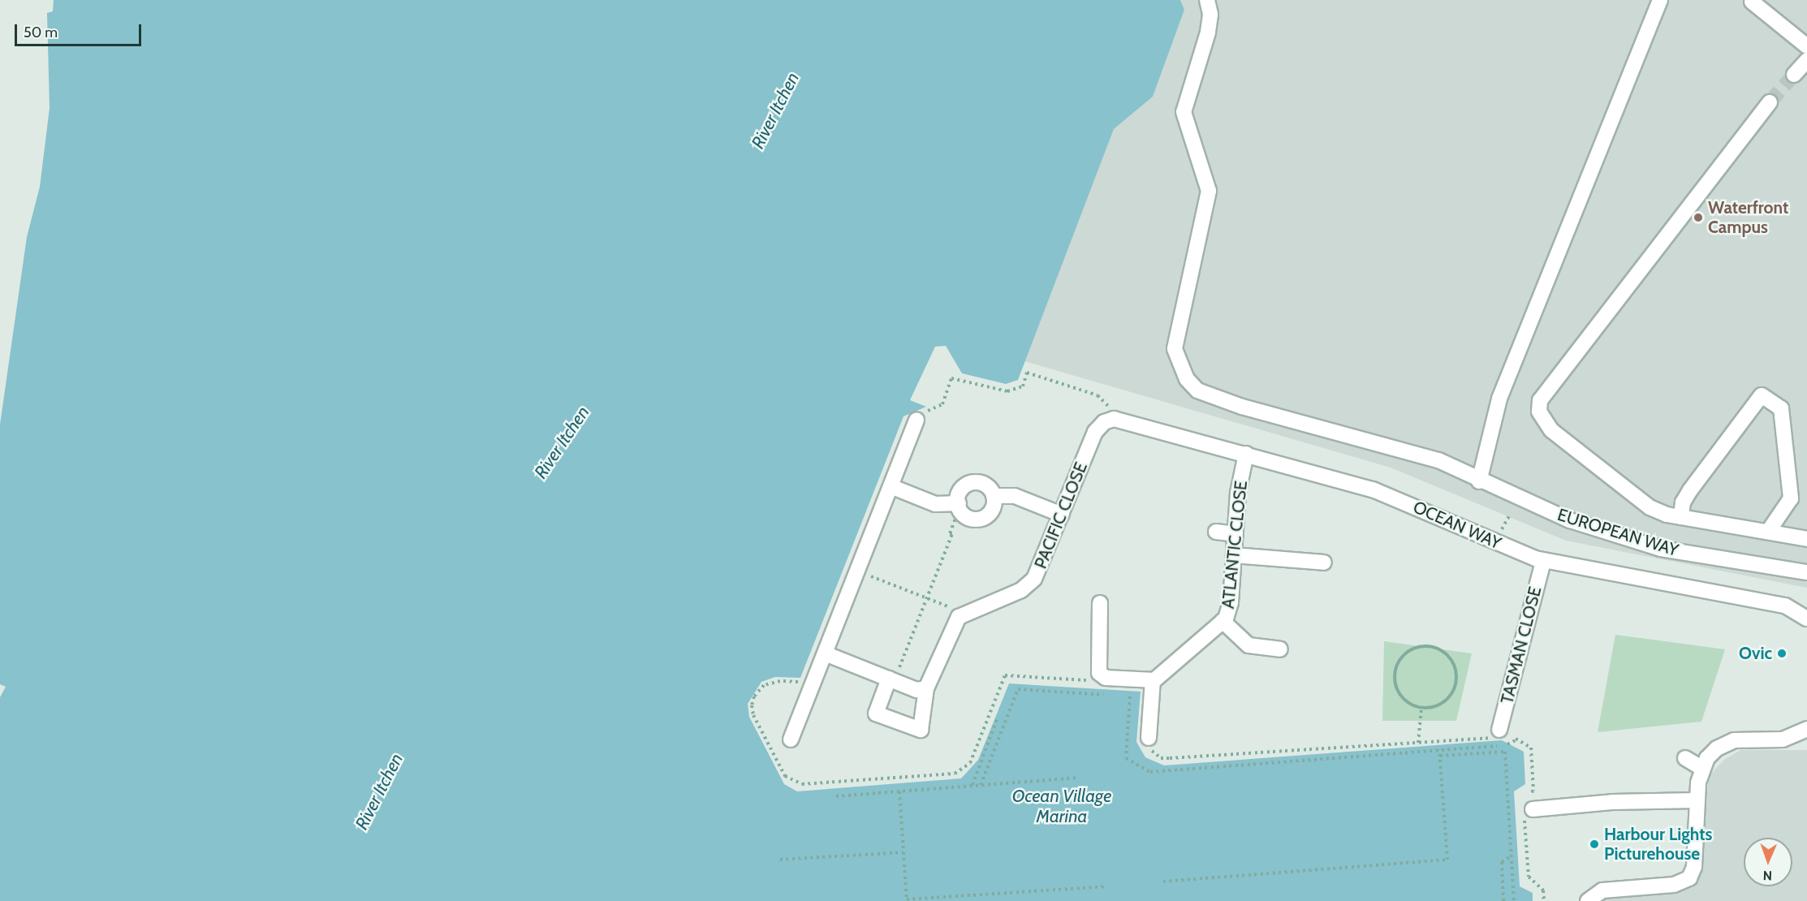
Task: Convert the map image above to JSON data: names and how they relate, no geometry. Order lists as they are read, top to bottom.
{
  "streets": {
    "street": [
      "PACIFIC CLOSE",
      "OCEAN WAY",
      "EUROPEAN WAY",
      "ATLANTIC CLOSE",
      "TASMAN CLOSE"
    ]
  },
  "crossings": [
    ["PACIFIC CLOSE", "OCEAN WAY"],
    ["OCEAN WAY", "ATLANTIC CLOSE"],
    ["OCEAN WAY", "TASMAN CLOSE"]
  ],
  "water": ["River Itchen", "Ocean Village Marina"],
  "places": ["Waterfront Campus", "Ovic", "Harbour Lights Picturehouse"],
  "scale_bar": "50 m",
  "north": "bottom"
}
